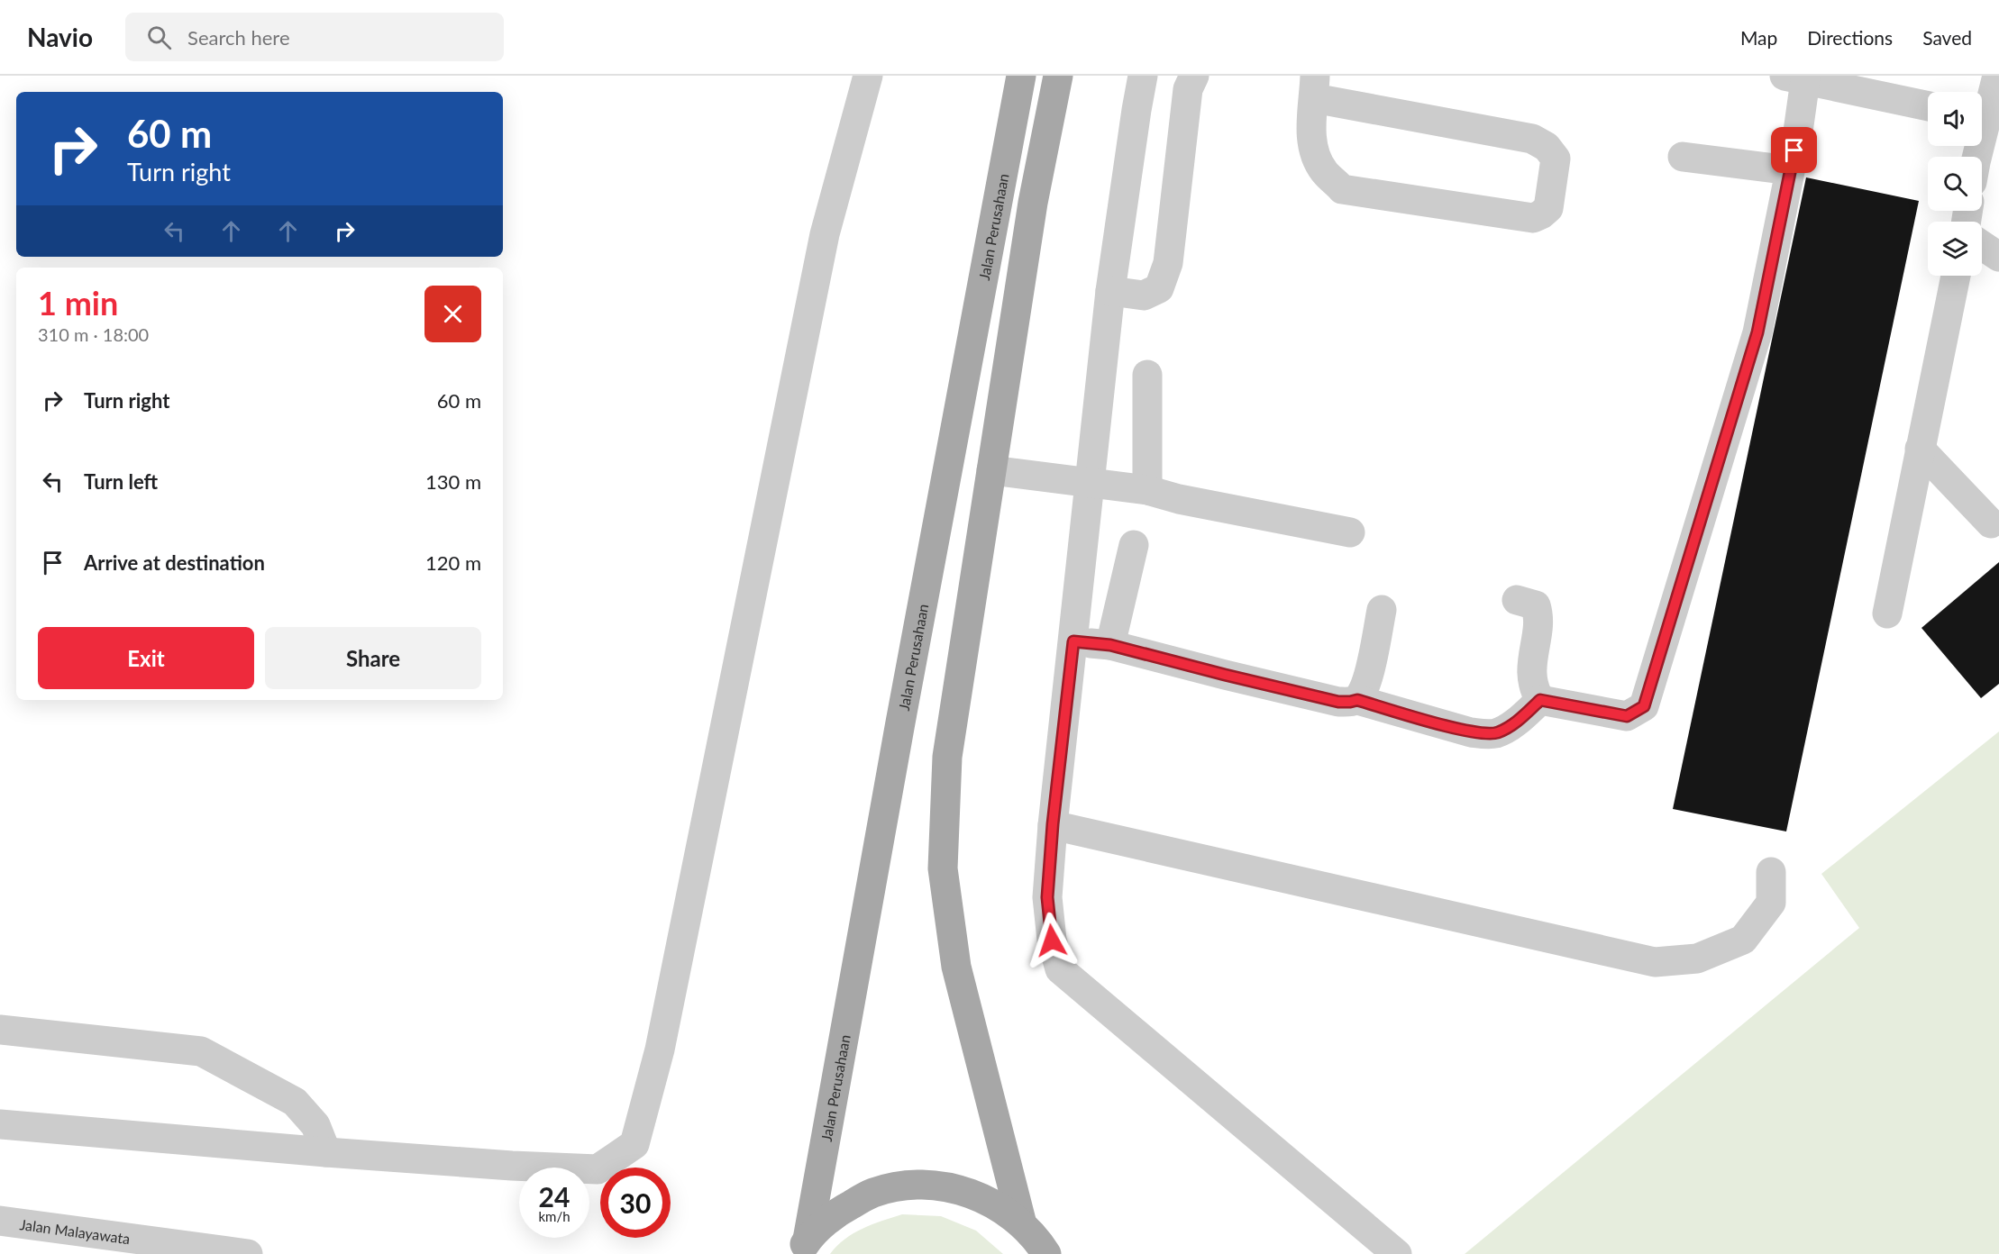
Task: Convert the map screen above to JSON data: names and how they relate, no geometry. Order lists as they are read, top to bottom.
{
  "streets": {
    "main road": ["Jalan Perusahaan"],
    "street": ["Jalan Malayawata"]
  },
  "page": {
    "header": "Navio",
    "search": "Search here",
    "nav": ["Map", "Directions", "Saved"],
    "turn": ["60 m", "Turn right"],
    "heading": ["1 min", "310 m · 18:00"],
    "list": [
      {
        "name": "Turn right",
        "value": "60 m"
      },
      {
        "name": "Turn left",
        "value": "130 m"
      },
      {
        "name": "Arrive at destination",
        "value": "120 m"
      }
    ],
    "buttons": ["Exit", "Share"],
    "speed": "24 km/h",
    "limit": "30"
  }
}
